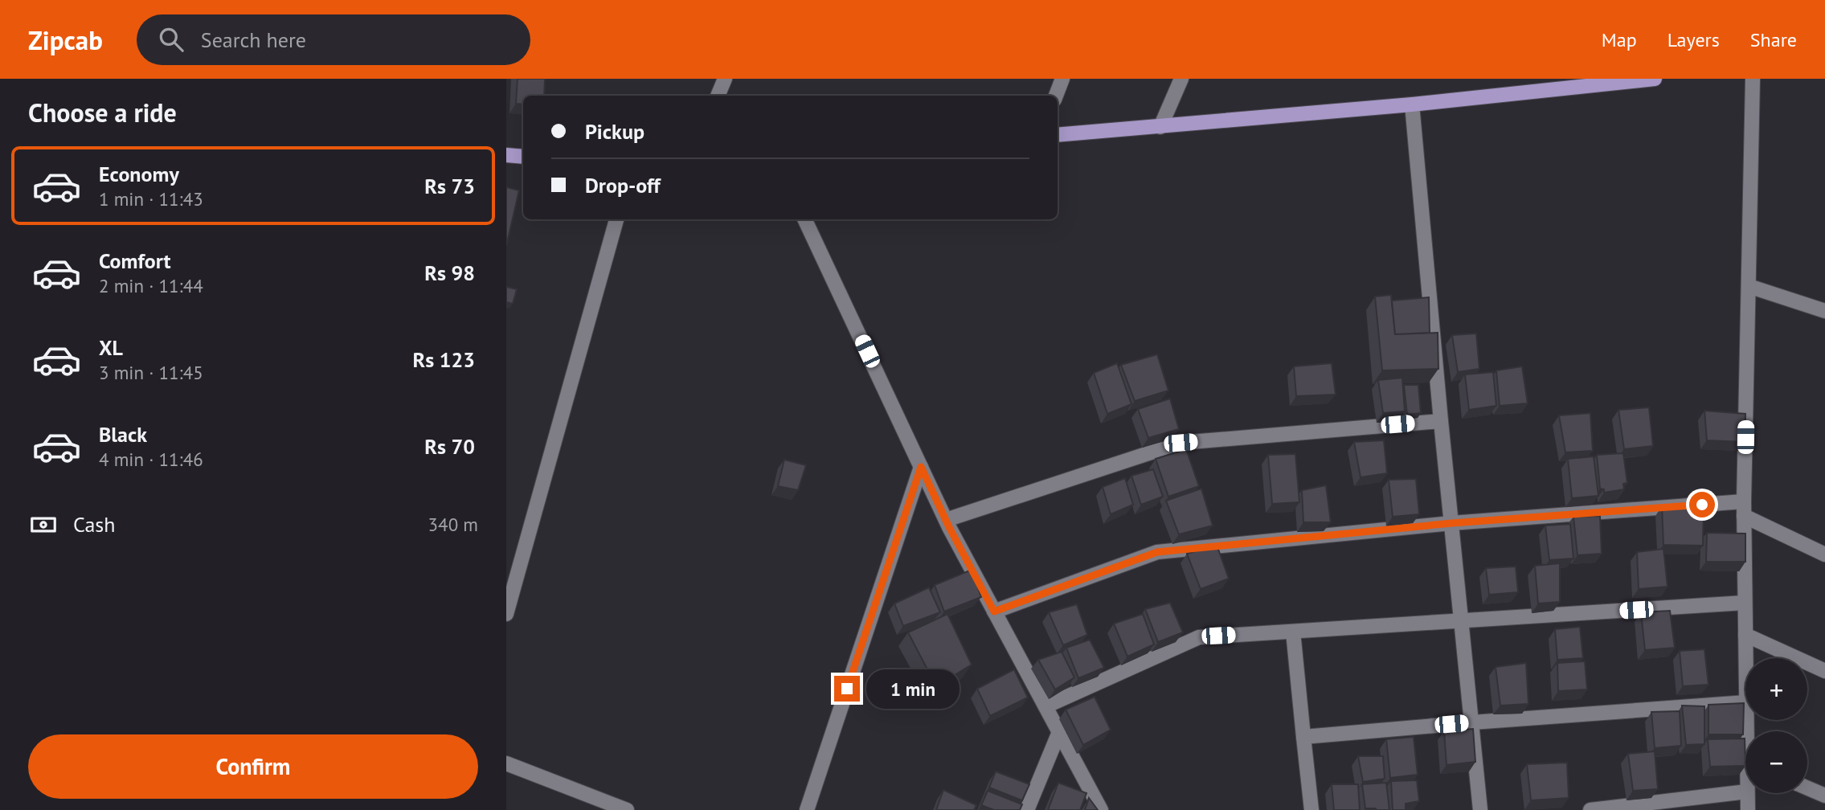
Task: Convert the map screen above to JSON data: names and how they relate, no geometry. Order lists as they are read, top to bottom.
{
  "page": {
    "header": "Zipcab",
    "search": "Search here",
    "nav": ["Map", "Layers", "Share"],
    "heading": "Choose a ride",
    "banner": ["Pickup", "Drop-off"],
    "list": [
      {
        "name": "Economy",
        "note": "1 min · 11:43",
        "value": "Rs 73"
      },
      {
        "name": "Comfort",
        "note": "2 min · 11:44",
        "value": "Rs 98"
      },
      {
        "name": "XL",
        "note": "3 min · 11:45",
        "value": "Rs 123"
      },
      {
        "name": "Black",
        "note": "4 min · 11:46",
        "value": "Rs 70"
      }
    ],
    "pay": ["Cash", "340 m"],
    "map_buttons": ["+", "−"],
    "bubble": "1 min",
    "buttons": "Confirm"
  }
}
